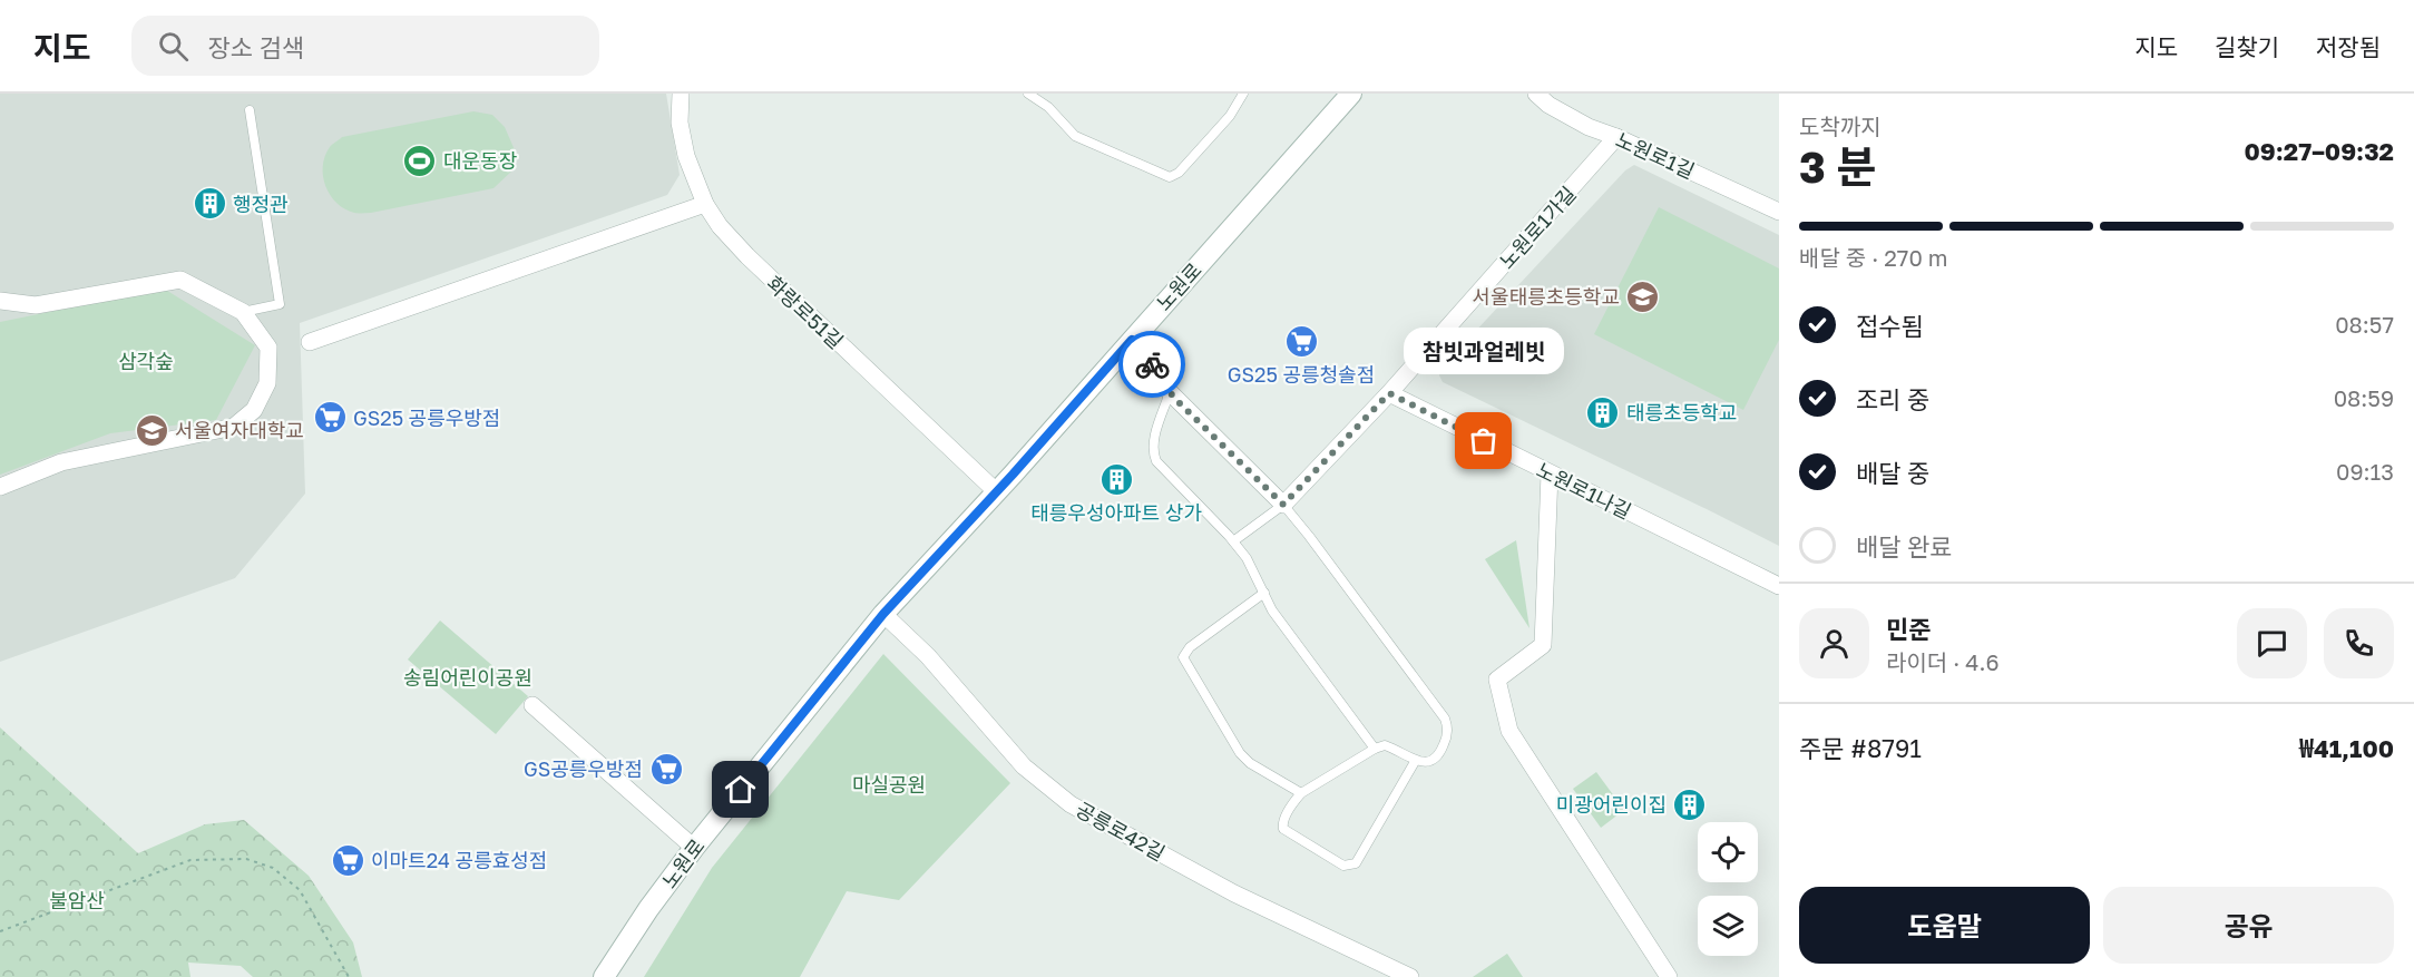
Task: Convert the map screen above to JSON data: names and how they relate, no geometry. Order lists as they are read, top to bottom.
{
  "streets": {
    "main road": ["노원로"],
    "street": [
      "노원로1길",
      "노원로1가길",
      "화랑로51길",
      "노원로1나길",
      "공릉로42길"
    ]
  },
  "crossings": [
    ["노원로1길", "노원로1가길"],
    ["노원로1가길", "노원로1나길"],
    ["노원로", "화랑로51길"],
    ["노원로", "공릉로42길"]
  ],
  "parks": [
    "삼각숲",
    "송림어린이공원",
    "마실공원",
    "불암산"
  ],
  "places": {
    "sports": ["대운동장"],
    "building": [
      "행정관",
      "태릉초등학교",
      "태릉우성아파트 상가",
      "미광어린이집"
    ],
    "school or university": ["서울태릉초등학교", "서울여자대학교"],
    "supermarket": [
      "GS25 공릉청솔점",
      "GS25 공릉우방점",
      "GS공릉우방점",
      "이마트24 공릉효성점"
    ],
    "other": ["참빗과얼레빗"]
  },
  "page": {
    "header": "지도",
    "search": "장소 검색",
    "nav": ["지도", "길찾기", "저장됨"],
    "heading": ["3 분", "도착까지", "09:27–09:32"],
    "panel": [
      "민준",
      "라이더 · 4.6",
      "주문 #8791",
      "₩41,100"
    ],
    "bar": "배달 중 · 270 m",
    "list": [
      ["접수됨", "08:57"],
      ["조리 중", "08:59"],
      ["배달 중", "09:13"],
      "배달 완료"
    ],
    "bubble": "참빗과얼레빗",
    "buttons": ["도움말", "공유"]
  }
}
